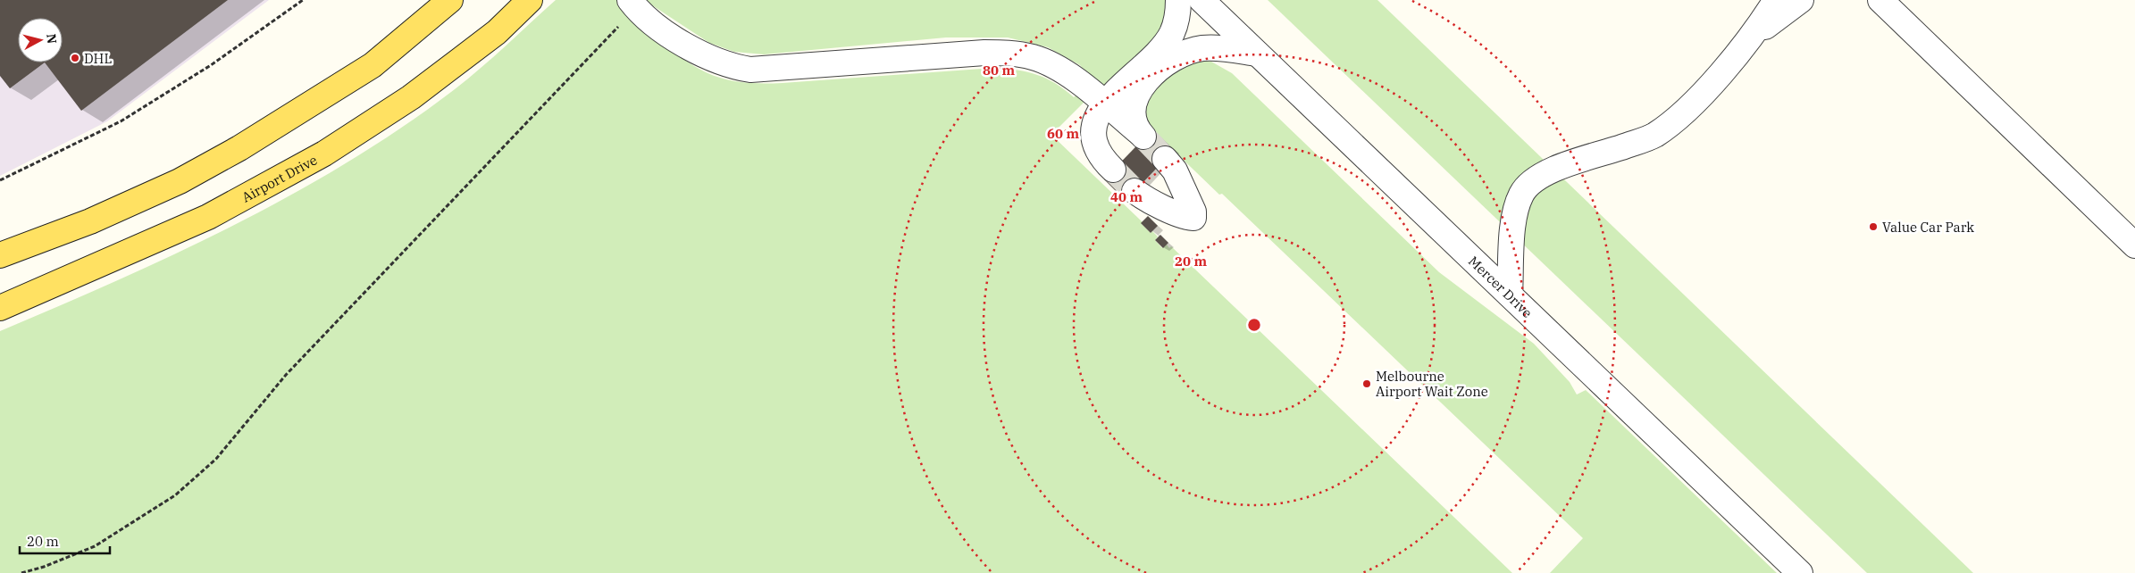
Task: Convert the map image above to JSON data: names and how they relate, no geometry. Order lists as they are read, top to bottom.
{
  "streets": {
    "main road": ["Airport Drive"],
    "street": ["Mercer Drive"]
  },
  "places": ["DHL", "Value Car Park", "Melbourne Airport Wait Zone"],
  "scale_bar": "20 m",
  "north": "right",
  "rings": [
    "80 m",
    "60 m",
    "40 m",
    "20 m"
  ]
}
